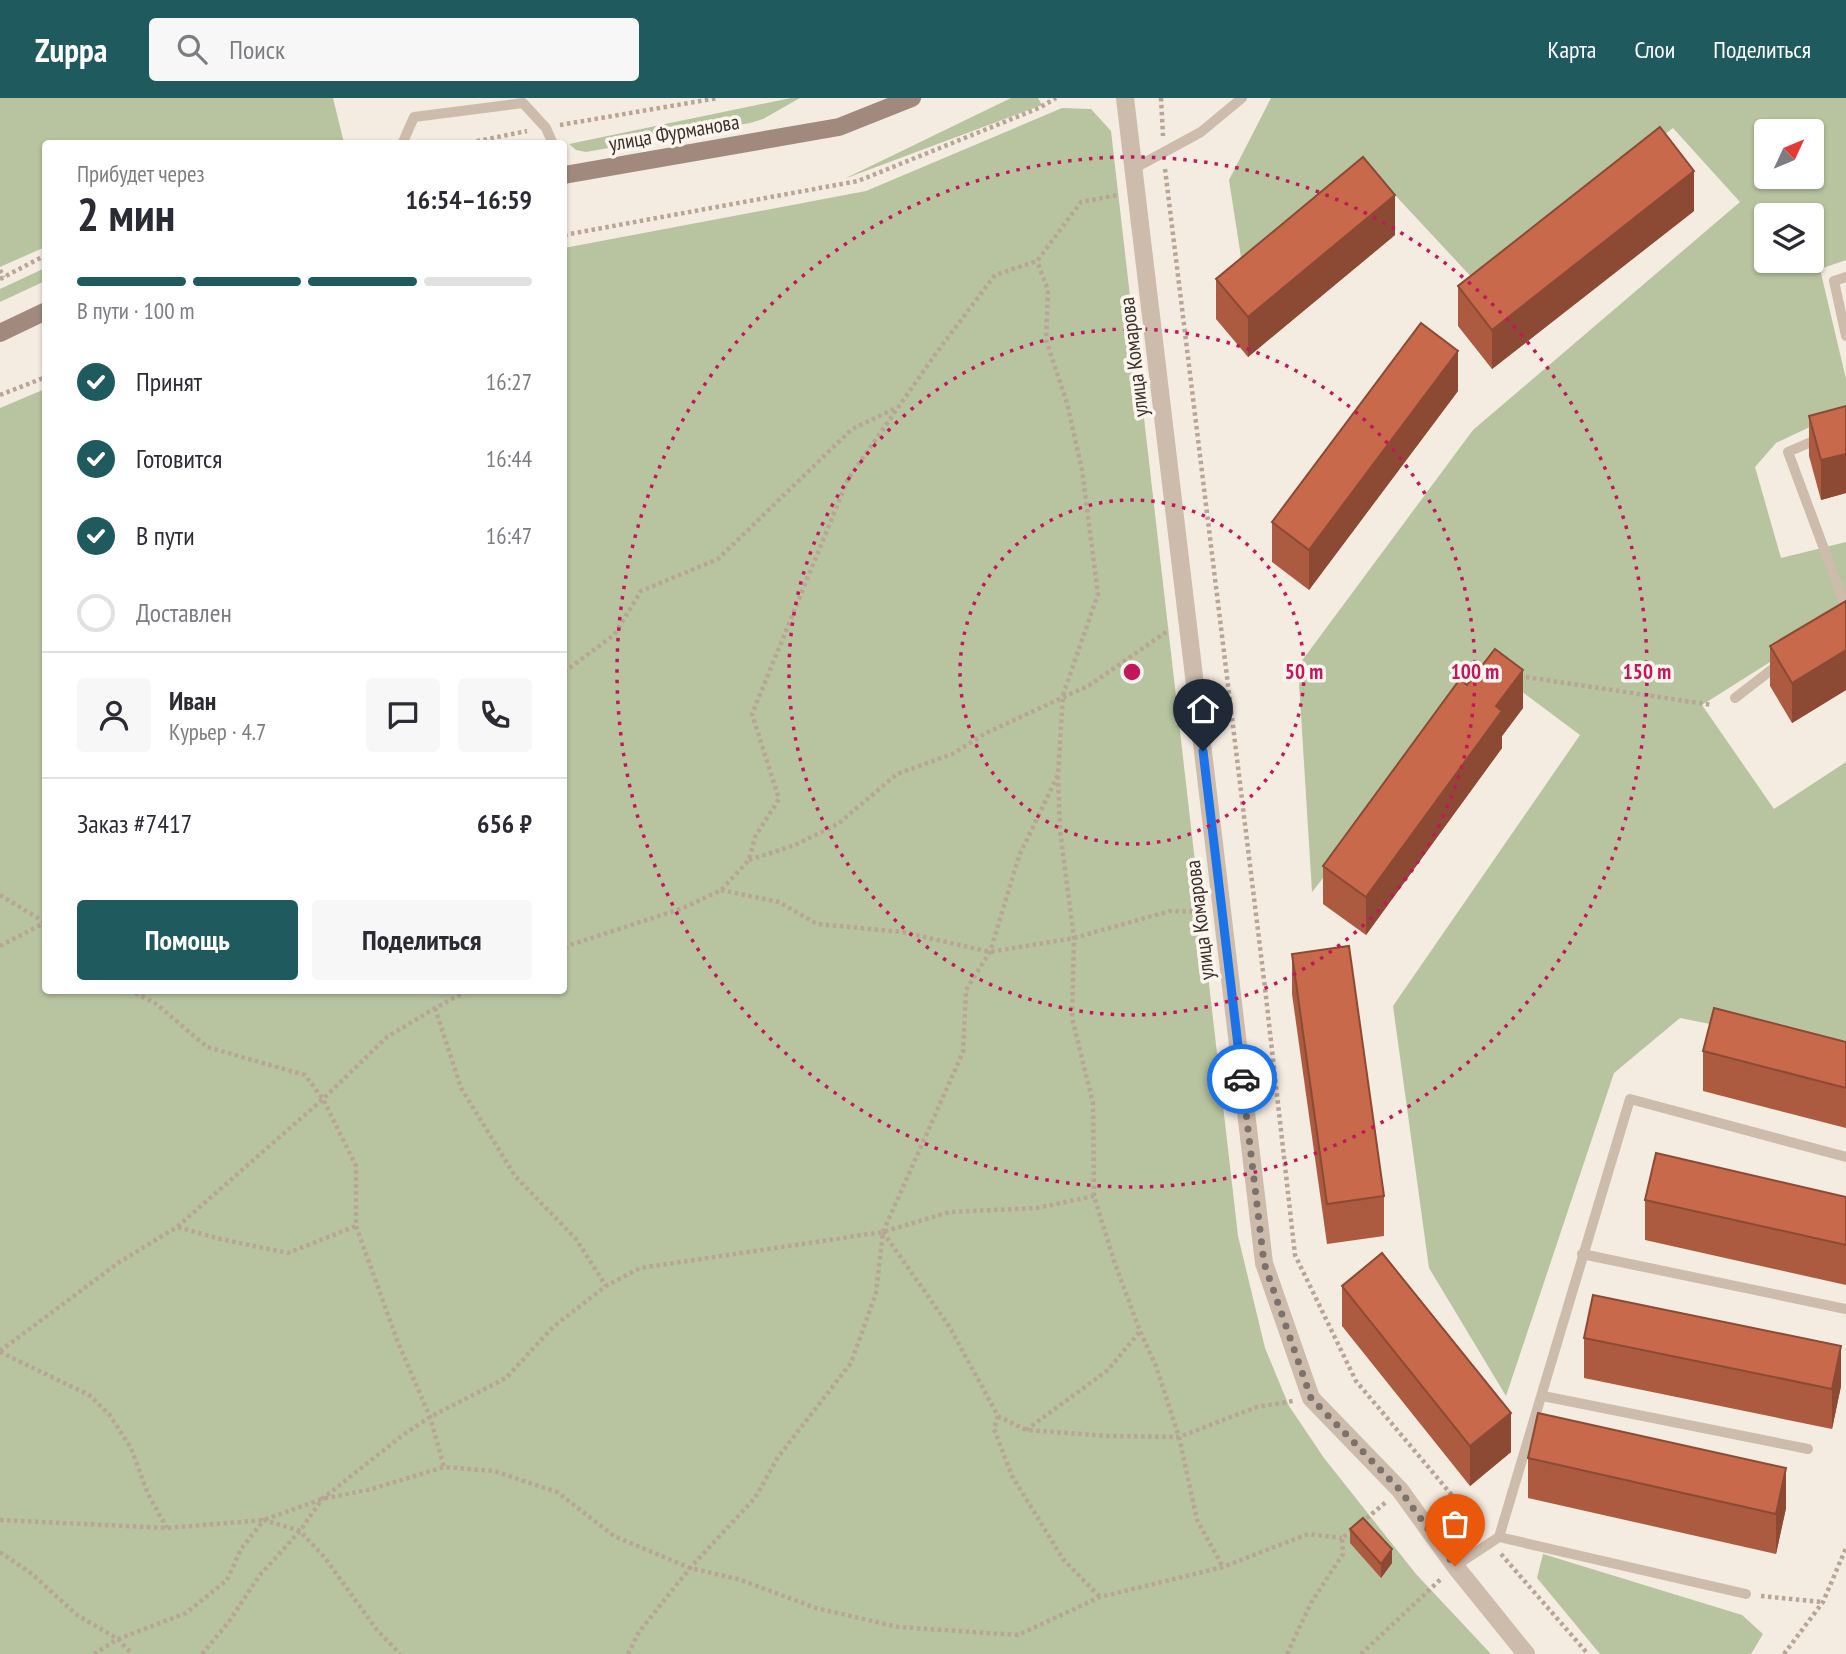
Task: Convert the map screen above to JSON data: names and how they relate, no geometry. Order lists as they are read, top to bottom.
{
  "streets": {
    "main road": ["улица Фурманова"],
    "street": ["улица Комарова"]
  },
  "north": "top right",
  "page": {
    "header": "Zuppa",
    "search": "Поиск",
    "nav": ["Карта", "Слои", "Поделиться"],
    "heading": ["2 мин", "Прибудет через", "16:54–16:59"],
    "panel": [
      "Иван",
      "Курьер · 4.7",
      "Заказ #7417",
      "656 ₽"
    ],
    "bar": "В пути · 100 m",
    "list": [
      ["Принят", "16:27"],
      ["Готовится", "16:44"],
      ["В пути", "16:47"],
      "Доставлен"
    ],
    "buttons": ["Помощь", "Поделиться"]
  },
  "rings": ["50 m", "100 m", "150 m"]
}
